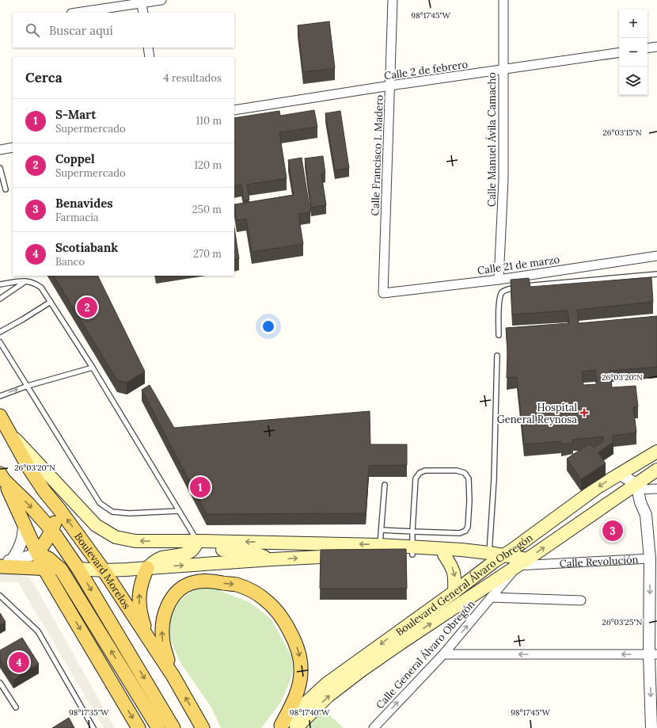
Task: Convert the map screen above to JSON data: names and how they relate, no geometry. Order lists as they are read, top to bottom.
{
  "streets": {
    "main road": ["Boulevard Morelos", "Boulevard General Álvaro Obregón"],
    "street": [
      "Calle 2 de febrero",
      "Calle Manuel Ávila Camacho",
      "Calle Francisco I. Madero",
      "Calle 21 de marzo",
      "Calle Revolución",
      "Calle General Álvaro Obregón"
    ]
  },
  "crossings": [
    ["Calle 2 de febrero", "Calle Manuel Ávila Camacho"],
    ["Calle 2 de febrero", "Calle Francisco I. Madero"],
    ["Calle Manuel Ávila Camacho", "Calle 21 de marzo"],
    ["Calle Francisco I. Madero", "Calle 21 de marzo"],
    ["Calle Revolución", "Boulevard General Álvaro Obregón"],
    ["Calle Revolución", "Calle General Álvaro Obregón"],
    ["Boulevard General Álvaro Obregón", "Calle General Álvaro Obregón"]
  ],
  "one_way": ["Calle General Álvaro Obregón"],
  "places": {
    "health": ["Hospital General Reynosa"]
  },
  "page": {
    "map_buttons": ["+", "−"],
    "search": "Buscar aquí",
    "heading": ["Cerca", "4 resultados"],
    "list": [
      {
        "mark": "1",
        "name": "S-Mart",
        "note": "Supermercado",
        "value": "110 m"
      },
      {
        "mark": "2",
        "name": "Coppel",
        "note": "Supermercado",
        "value": "120 m"
      },
      {
        "mark": "3",
        "name": "Benavides",
        "note": "Farmacia",
        "value": "250 m"
      },
      {
        "mark": "4",
        "name": "Scotiabank",
        "note": "Banco",
        "value": "270 m"
      }
    ],
    "pins": [
      "2",
      "1",
      "3",
      "4"
    ]
  },
  "coordinates": [
    "98°17'45\"W",
    "26°03'15\"N",
    "26°03'20\"N",
    "26°03'25\"N",
    "98°17'35\"W",
    "98°17'40\"W"
  ]
}
